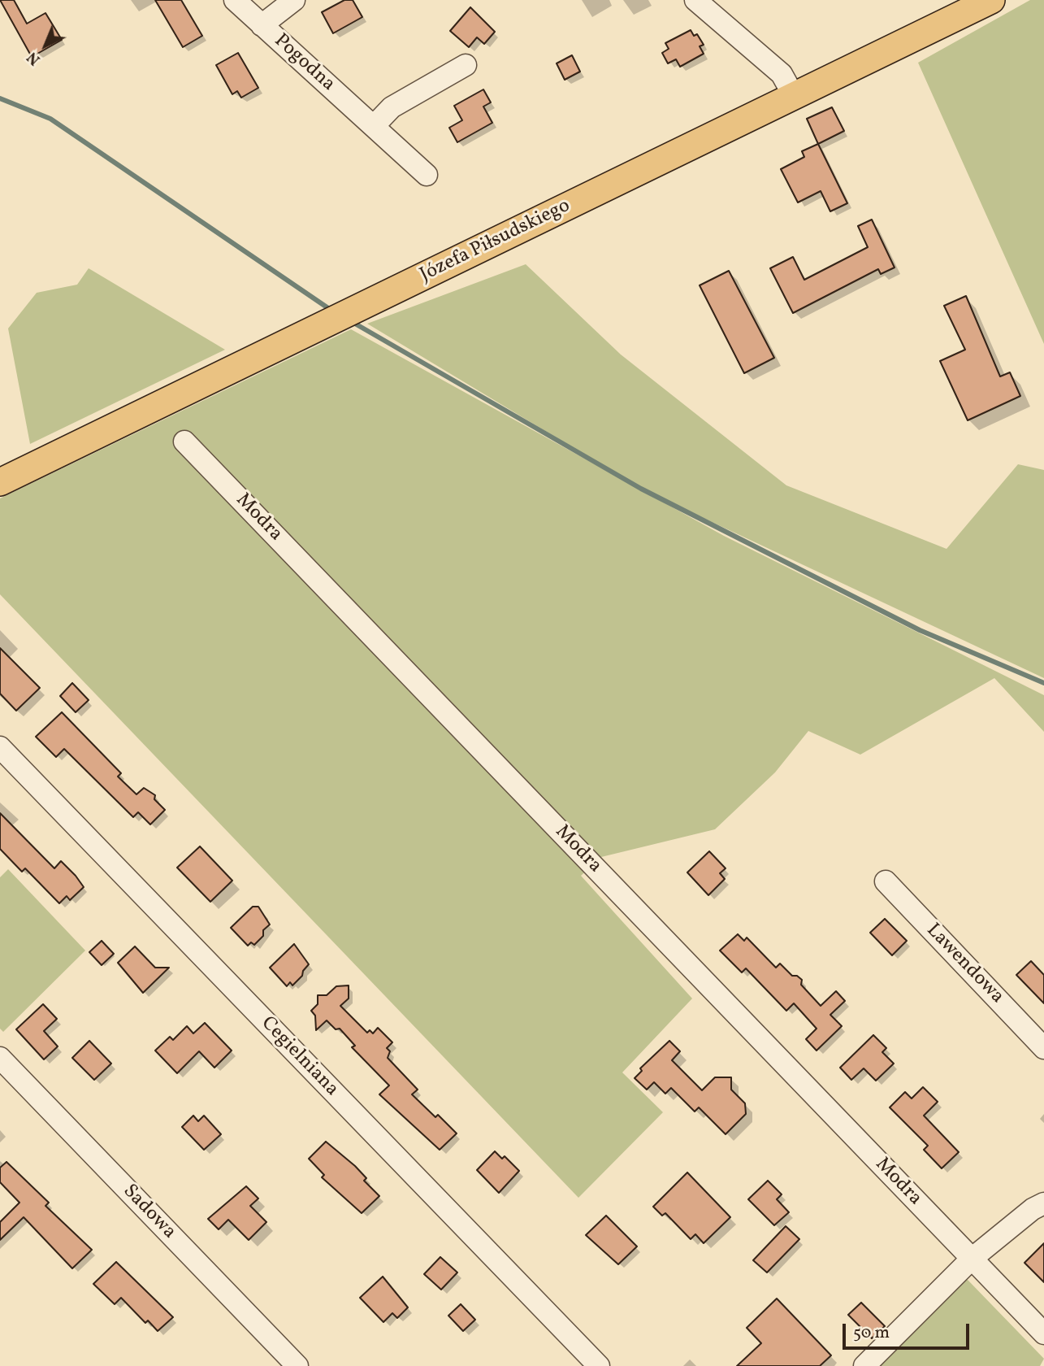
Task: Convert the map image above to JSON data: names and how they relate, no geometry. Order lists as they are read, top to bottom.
{
  "streets": {
    "main road": ["Józefa Piłsudskiego"],
    "street": [
      "Pogodna",
      "Modra",
      "Lawendowa",
      "Cegielniana",
      "Sadowa"
    ]
  },
  "scale_bar": "50 m",
  "north": "bottom left"
}
